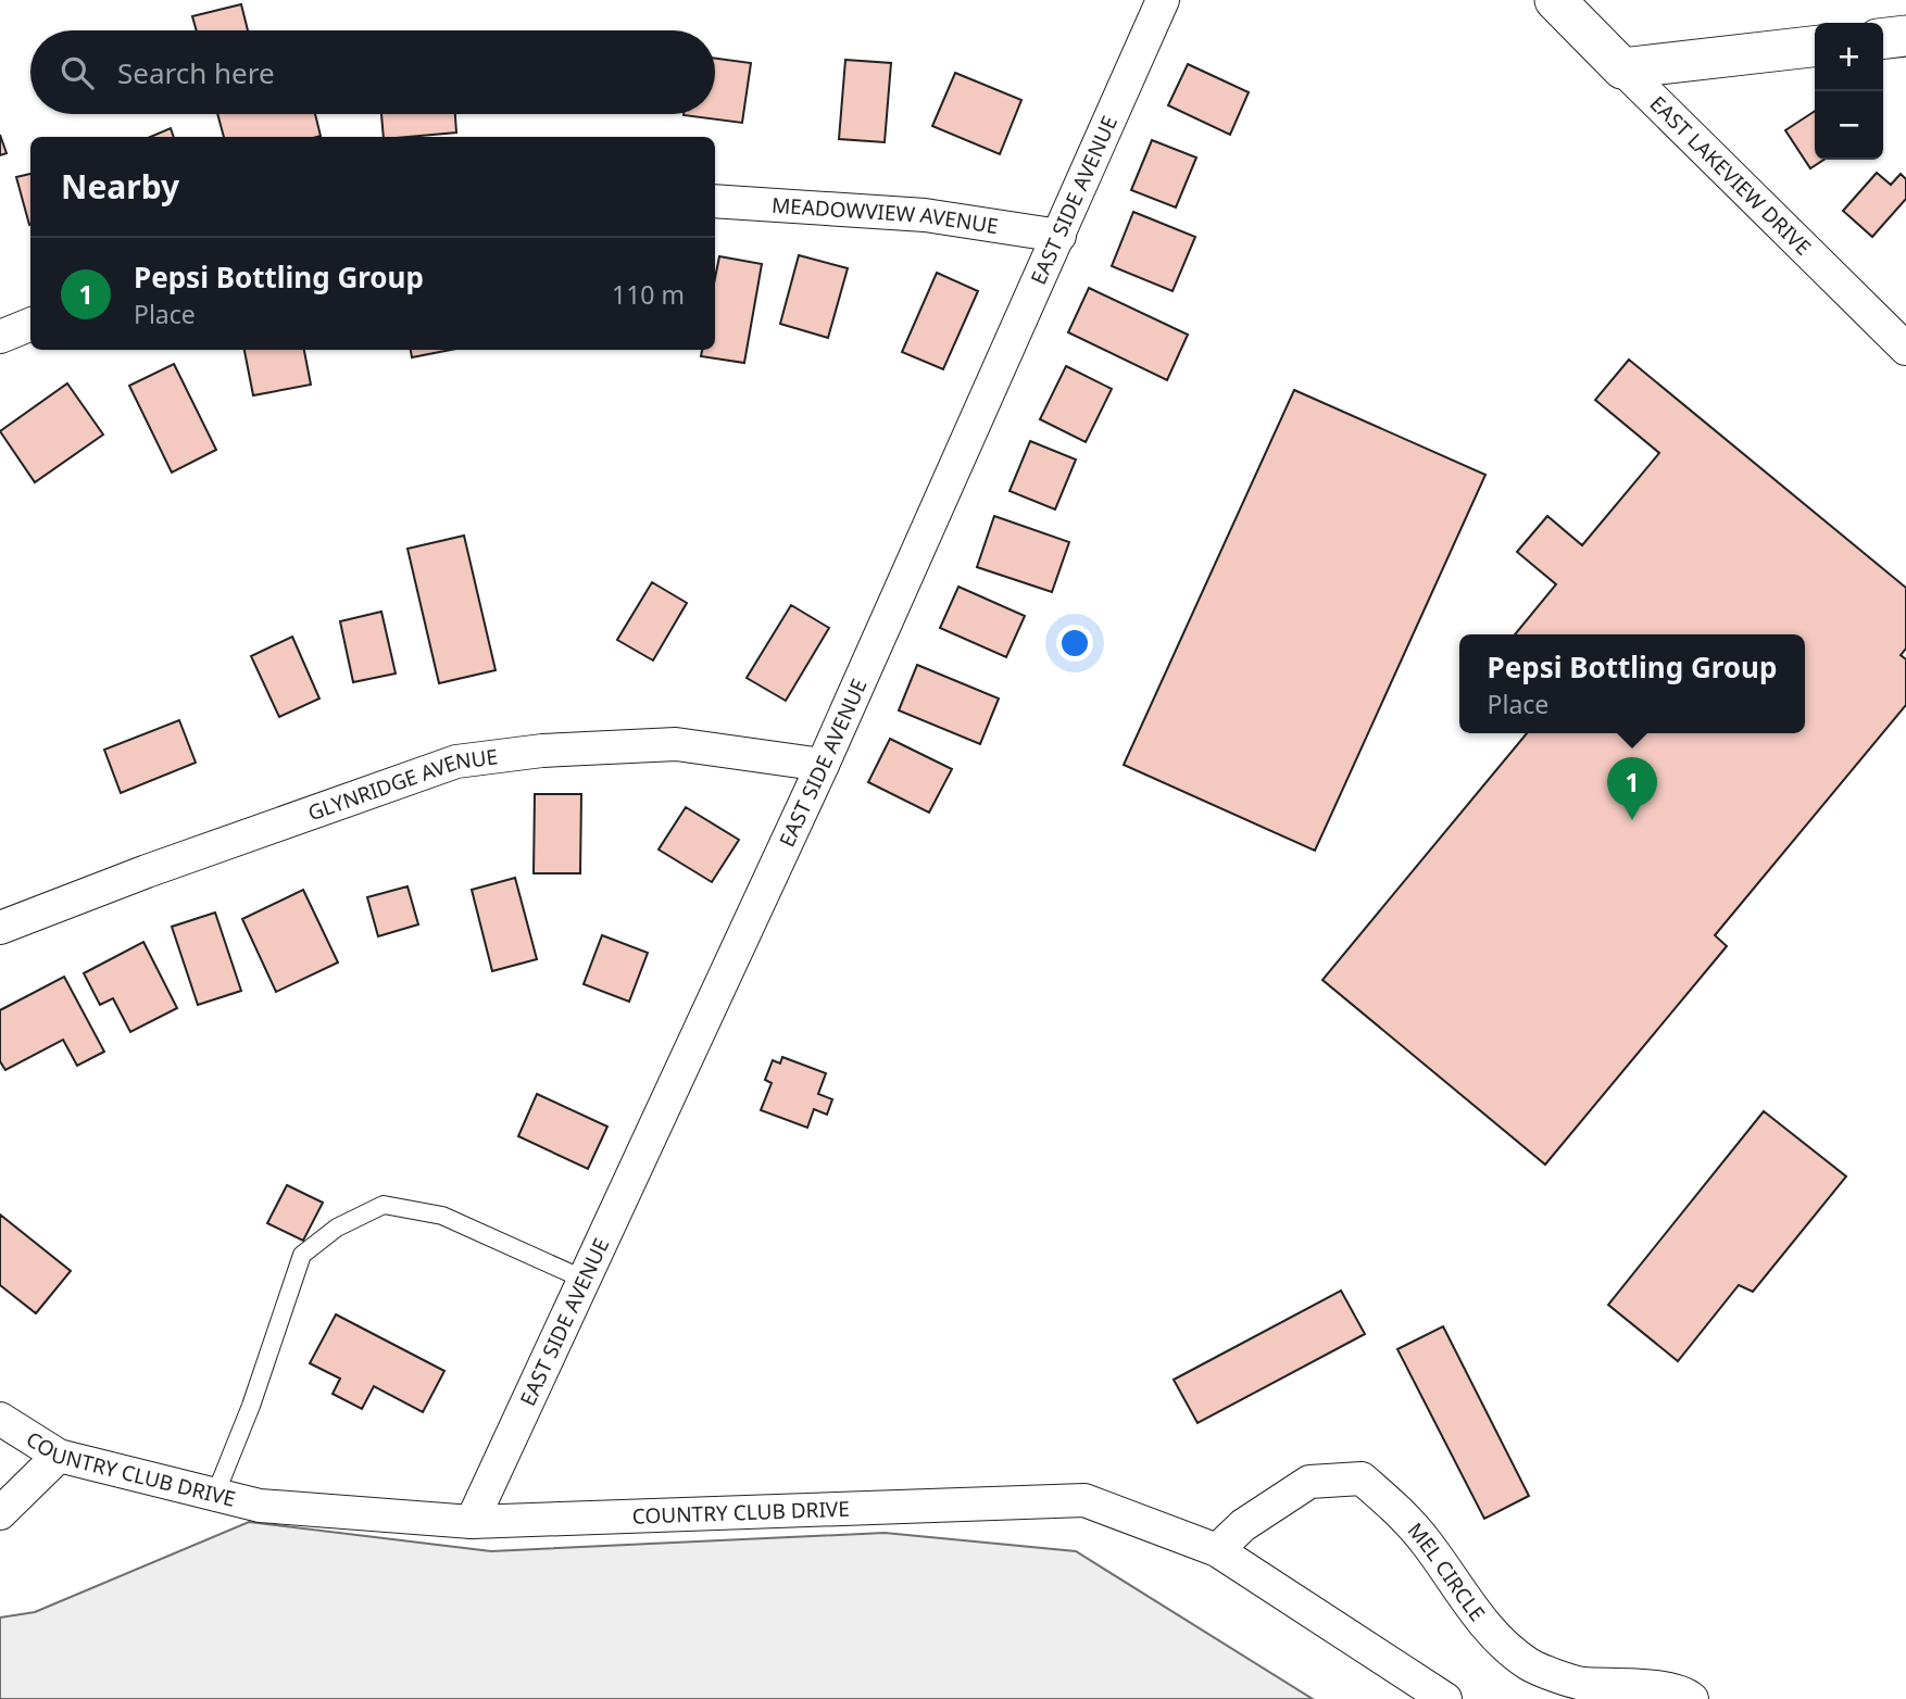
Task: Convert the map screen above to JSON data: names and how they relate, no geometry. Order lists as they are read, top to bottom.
{
  "streets": {
    "street": [
      "EAST LAKEVIEW DRIVE",
      "EAST SIDE AVENUE",
      "MEADOWVIEW AVENUE",
      "GLYNRIDGE AVENUE",
      "COUNTRY CLUB DRIVE",
      "MEL CIRCLE"
    ]
  },
  "crossings": [
    ["EAST SIDE AVENUE", "MEADOWVIEW AVENUE"],
    ["EAST SIDE AVENUE", "GLYNRIDGE AVENUE"],
    ["EAST SIDE AVENUE", "COUNTRY CLUB DRIVE"],
    ["COUNTRY CLUB DRIVE", "MEL CIRCLE"]
  ],
  "page": {
    "map_buttons": ["+", "−"],
    "search": "Search here",
    "heading": "Nearby",
    "list": [
      {
        "mark": "1",
        "name": "Pepsi Bottling Group",
        "note": "Place",
        "value": "110 m"
      }
    ],
    "popup": ["Pepsi Bottling Group", "Place"],
    "pins": "1"
  }
}
